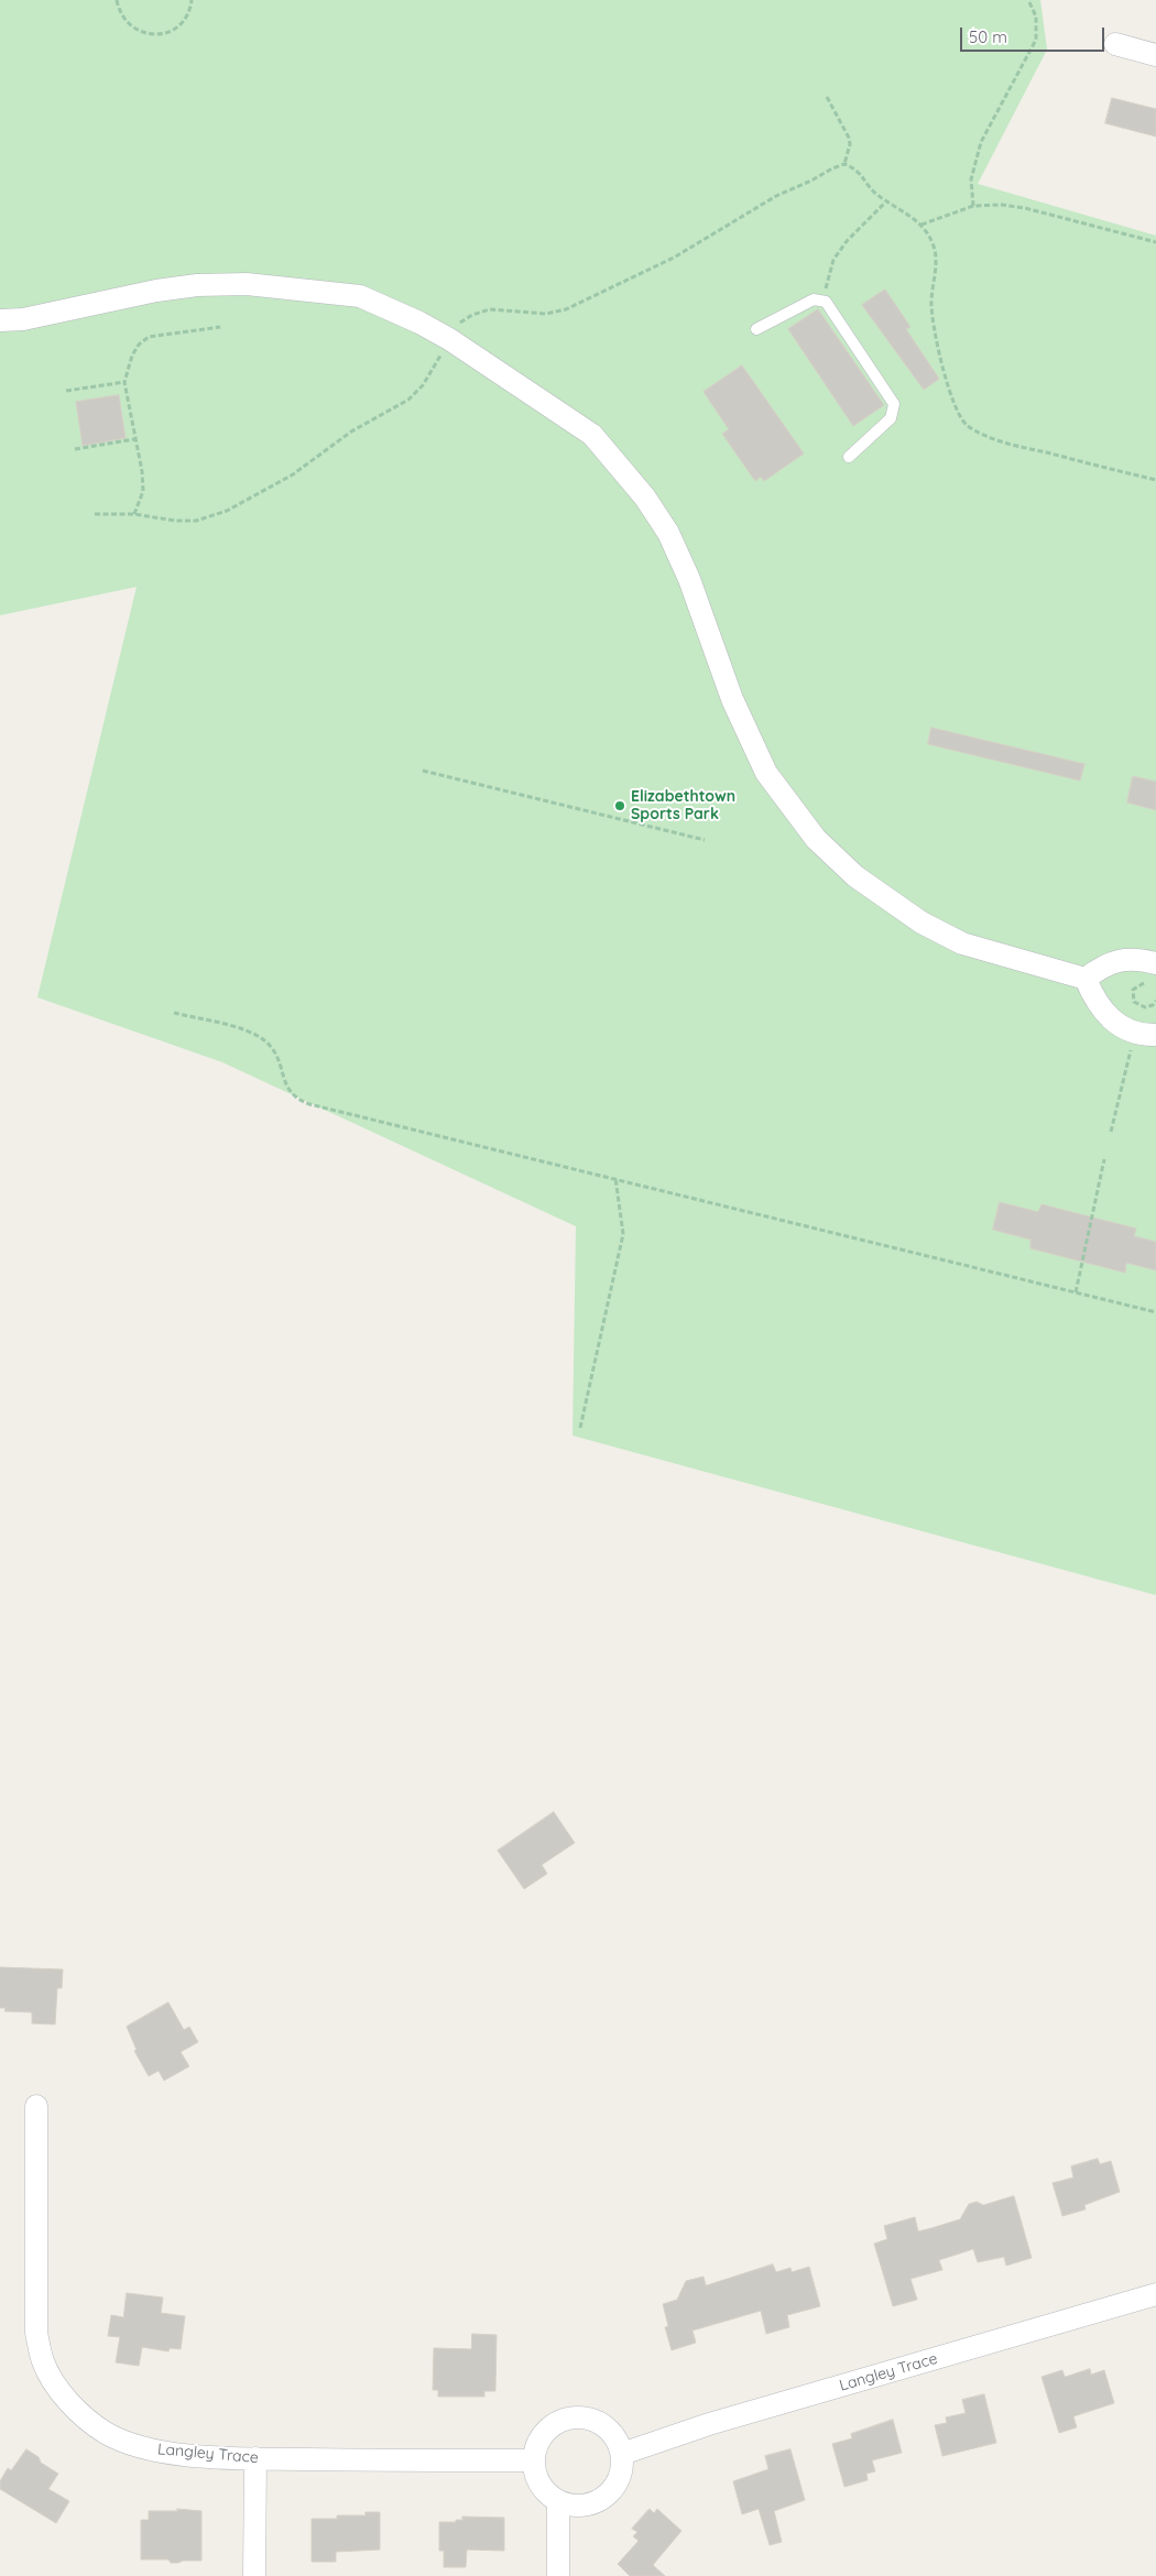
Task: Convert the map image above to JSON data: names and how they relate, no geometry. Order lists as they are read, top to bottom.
{
  "streets": {
    "street": ["Langley Trace"]
  },
  "places": ["Elizabethtown Sports Park"],
  "scale_bar": "50 m"
}
